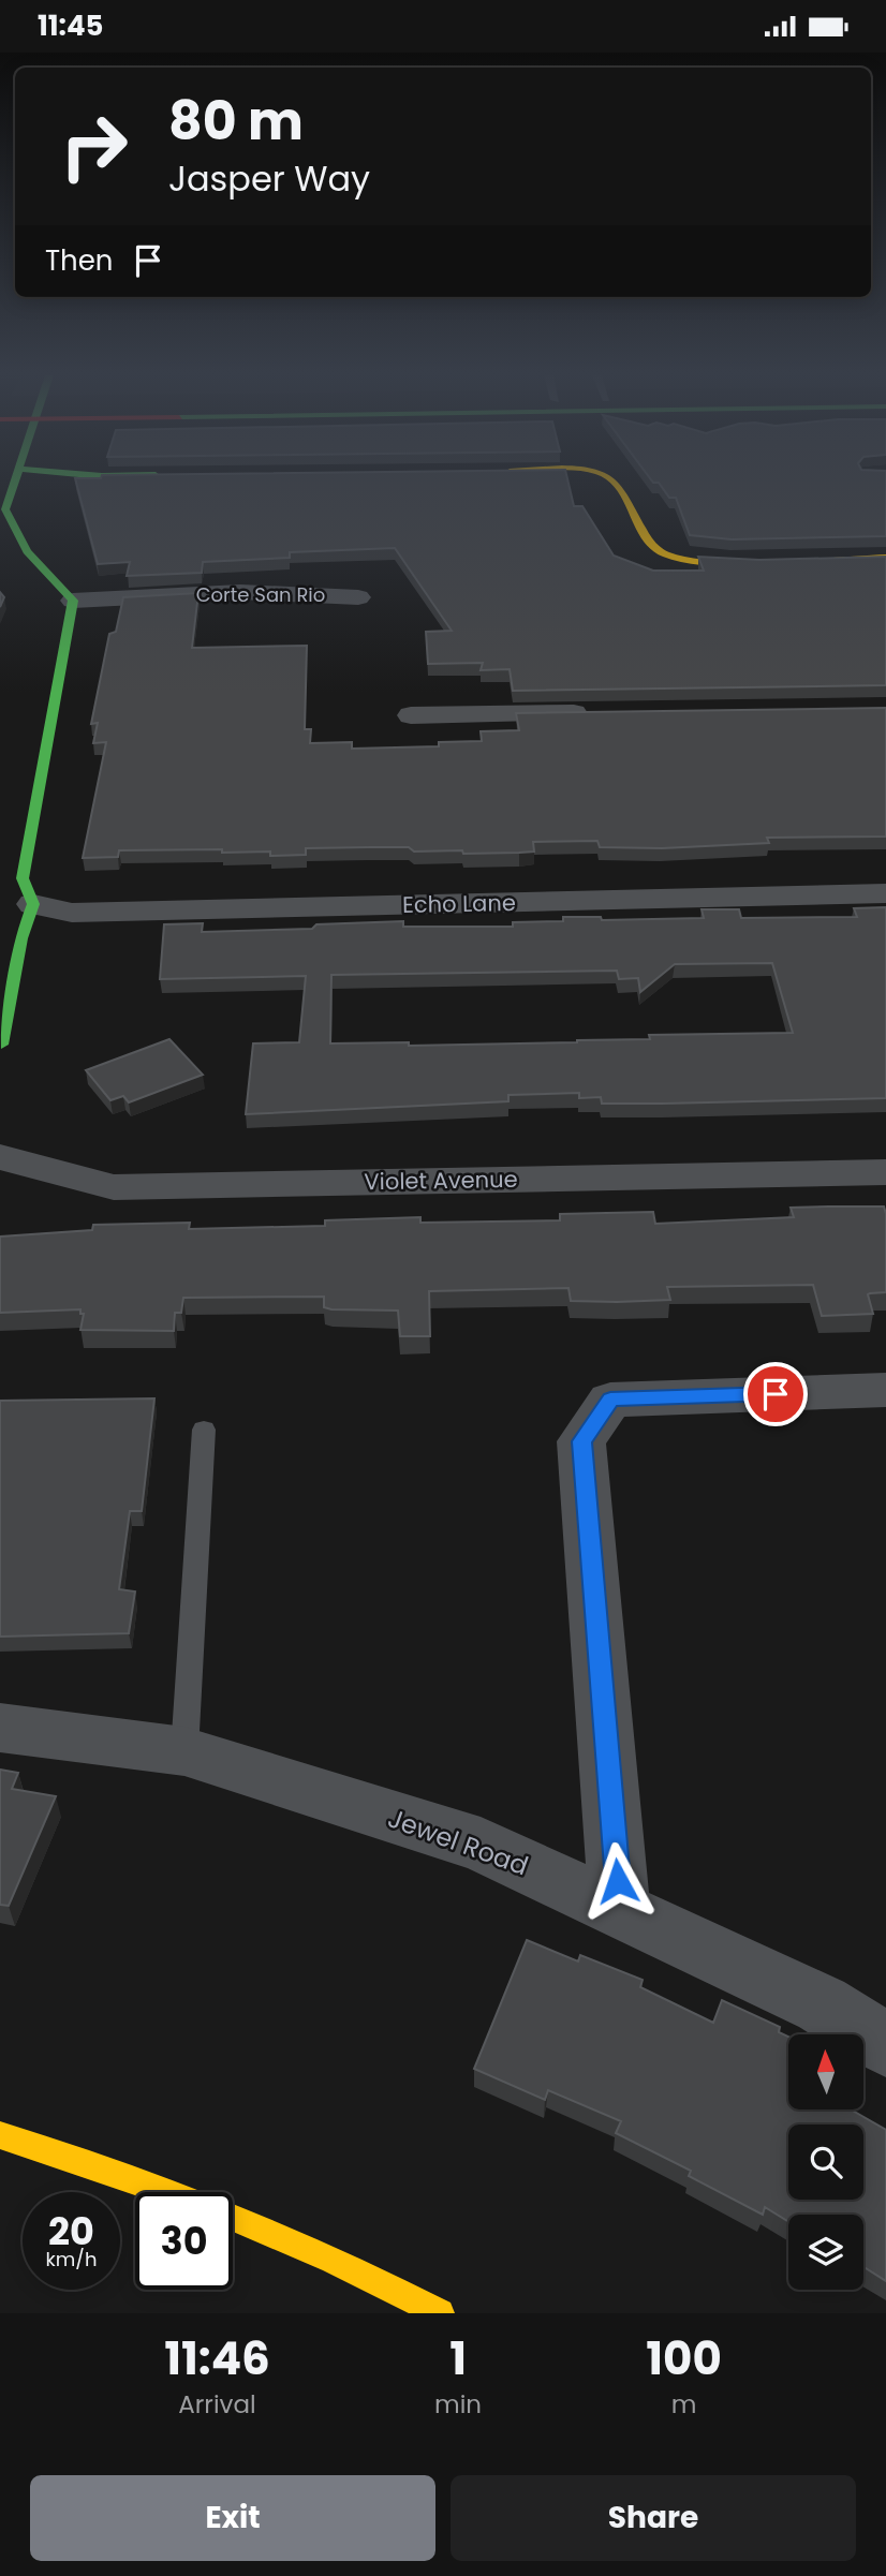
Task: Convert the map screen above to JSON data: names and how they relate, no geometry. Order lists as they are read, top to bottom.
{
  "streets": {
    "street": [
      "Corte San Rio",
      "Echo Lane",
      "Violet Avenue",
      "Jewel Road"
    ]
  },
  "north": "top",
  "page": {
    "status": "11:45",
    "turn": ["80 m", "Jasper Way"],
    "then": "Then",
    "speed": "20 km/h",
    "limit": "30",
    "eta": [
      "11:46",
      "Arrival",
      "1",
      "min",
      "100",
      "m"
    ],
    "buttons": ["Exit", "Share"]
  }
}
